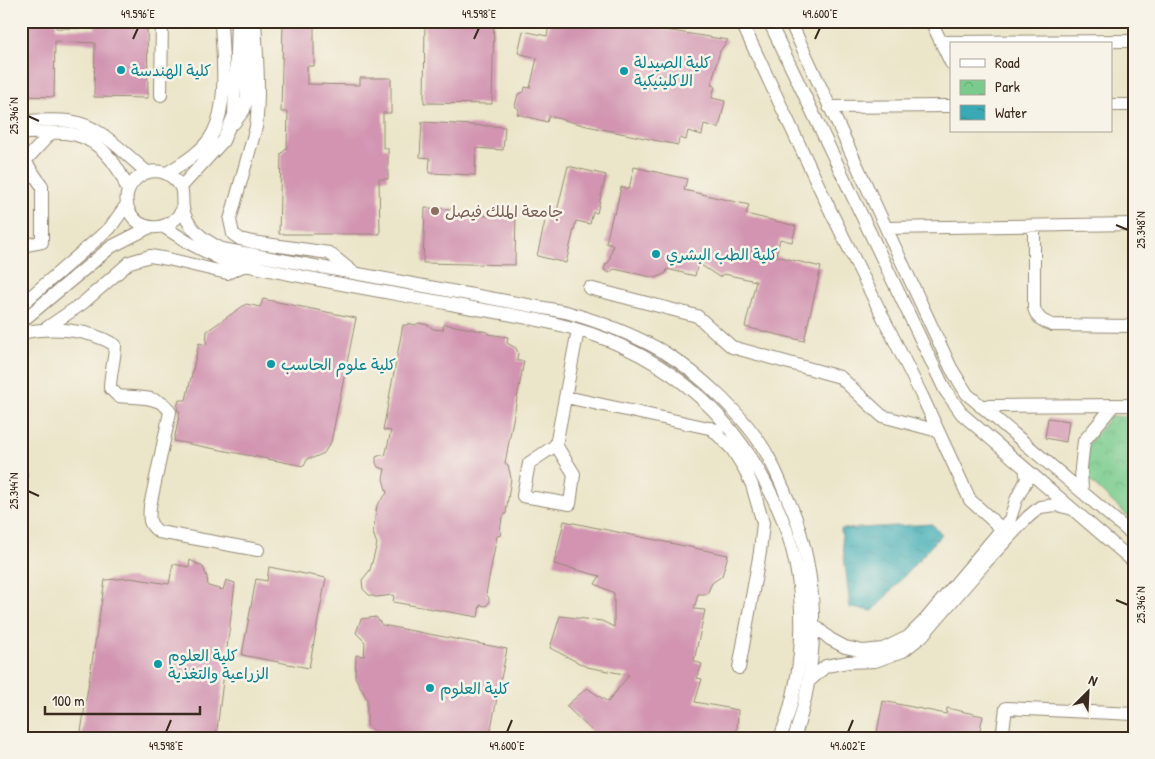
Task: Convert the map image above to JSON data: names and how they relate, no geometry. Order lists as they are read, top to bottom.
{
  "places": [
    "كلية الهندسة",
    "كلية الصيدلة الاكلينيكية",
    "جامعة الملك فيصل",
    "كلية الطب البشري",
    "كلية علوم الحاسب",
    "كلية العلوم الزراعية والتغذية",
    "كلية العلوم"
  ],
  "legend": ["Road", "Park", "Water"],
  "scale_bar": "100 m",
  "north": "top right",
  "coordinates": [
    "49.596°E",
    "49.598°E",
    "49.600°E",
    "25.346°N",
    "25.348°N",
    "25.344°N",
    "49.602°E"
  ]
}
